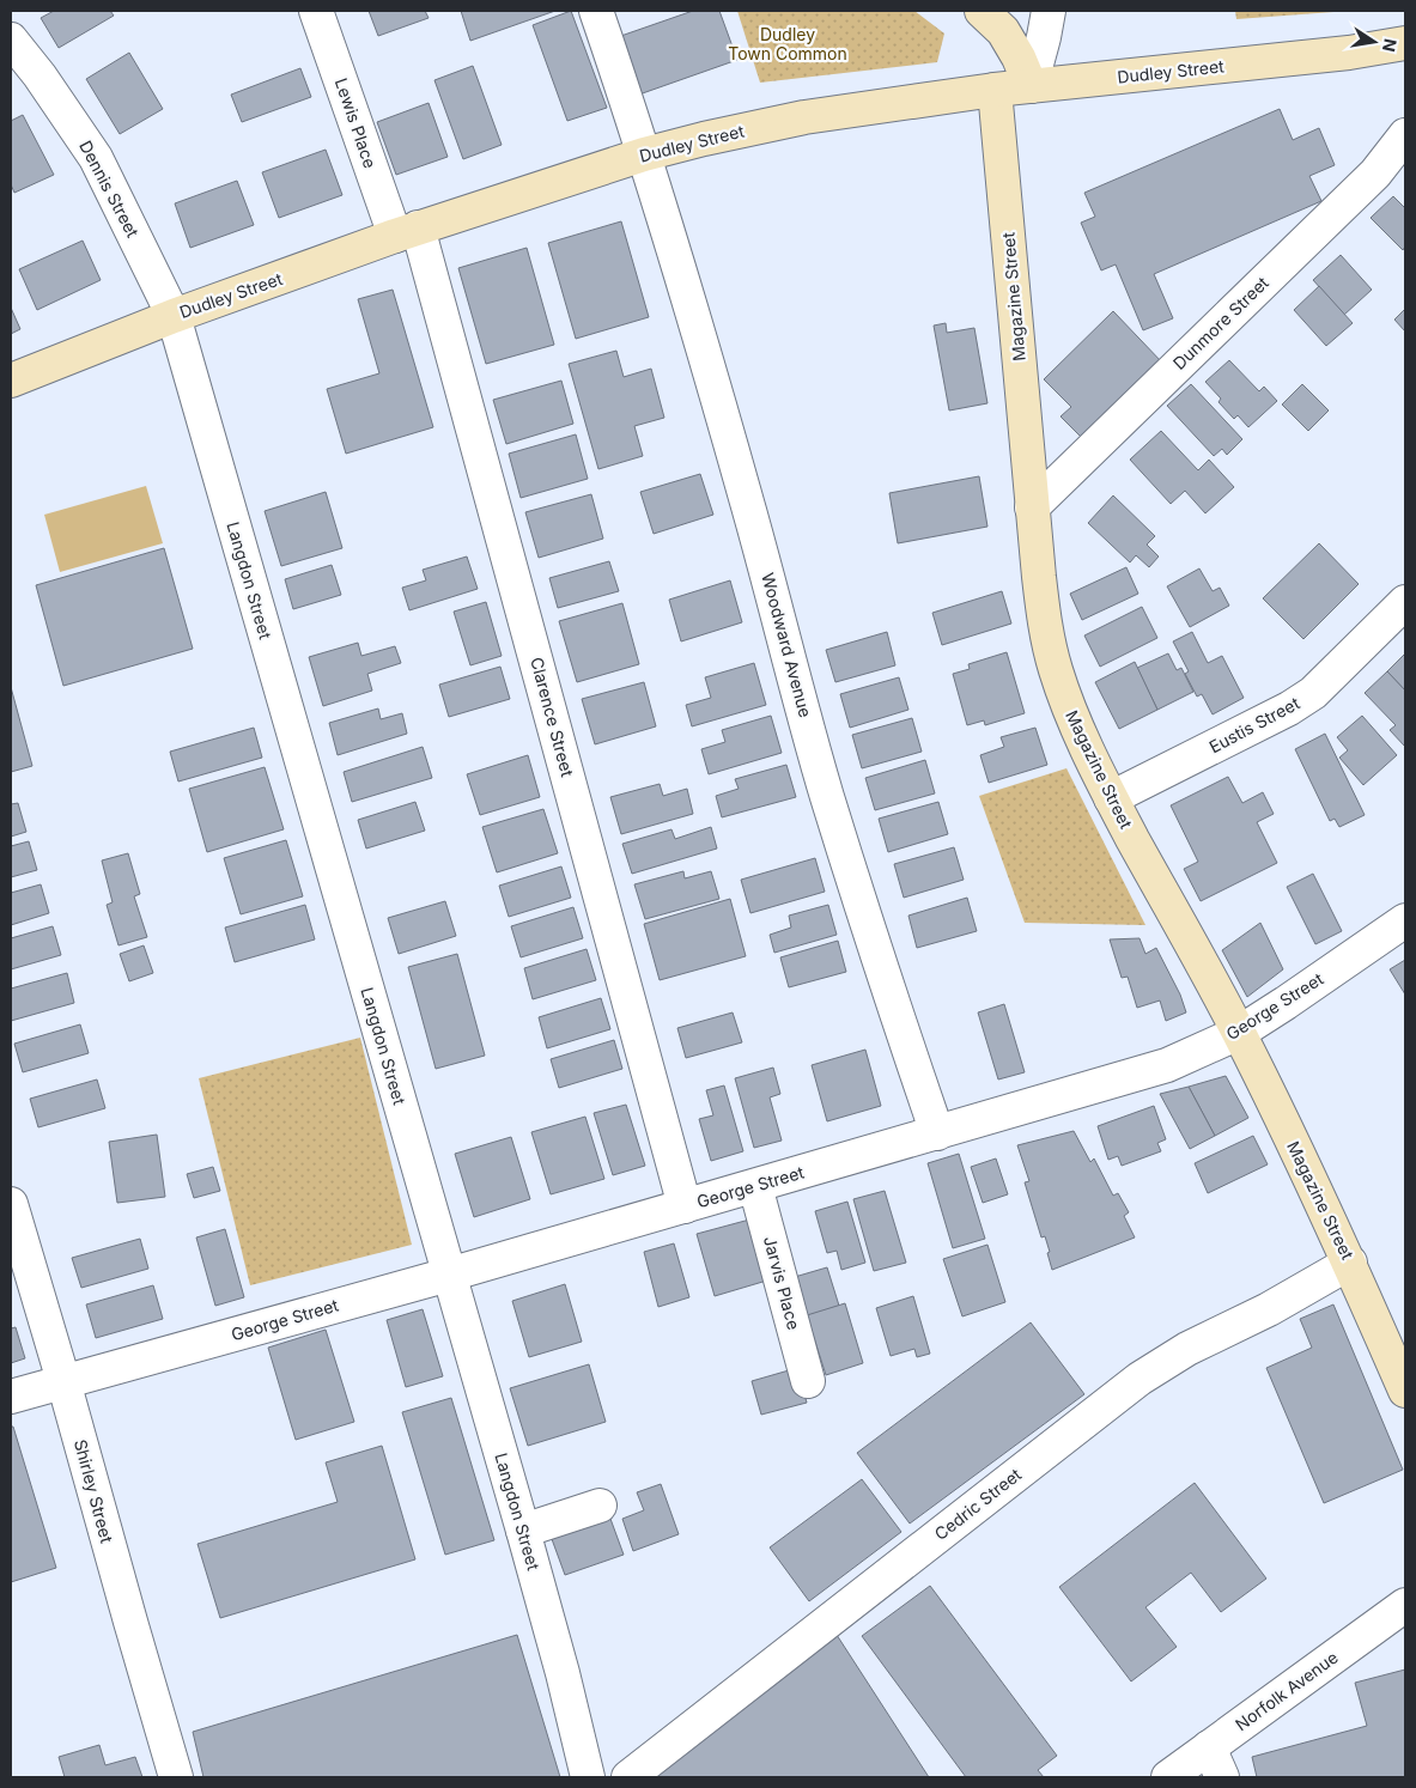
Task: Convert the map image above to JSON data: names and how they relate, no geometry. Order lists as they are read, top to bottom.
{
  "streets": {
    "main road": ["Dudley Street", "Magazine Street"],
    "street": [
      "Lewis Place",
      "Dennis Street",
      "Dunmore Street",
      "Langdon Street",
      "Woodward Avenue",
      "Clarence Street",
      "Eustis Street",
      "George Street",
      "Jarvis Place",
      "Shirley Street",
      "Cedric Street",
      "Norfolk Avenue"
    ]
  },
  "crossings": [
    ["Dudley Street", "Lewis Place"],
    ["Dudley Street", "Dennis Street"],
    ["Dudley Street", "Magazine Street"],
    ["Dudley Street", "Langdon Street"],
    ["Dudley Street", "Woodward Avenue"],
    ["Dudley Street", "Clarence Street"],
    ["Lewis Place", "Clarence Street"],
    ["Dennis Street", "Langdon Street"],
    ["Magazine Street", "Dunmore Street"],
    ["Magazine Street", "Eustis Street"],
    ["Magazine Street", "George Street"],
    ["Magazine Street", "Cedric Street"],
    ["Langdon Street", "George Street"],
    ["Woodward Avenue", "George Street"],
    ["Clarence Street", "George Street"],
    ["George Street", "Jarvis Place"],
    ["George Street", "Shirley Street"]
  ],
  "parks": ["Dudley Town Common"],
  "north": "right"
}
